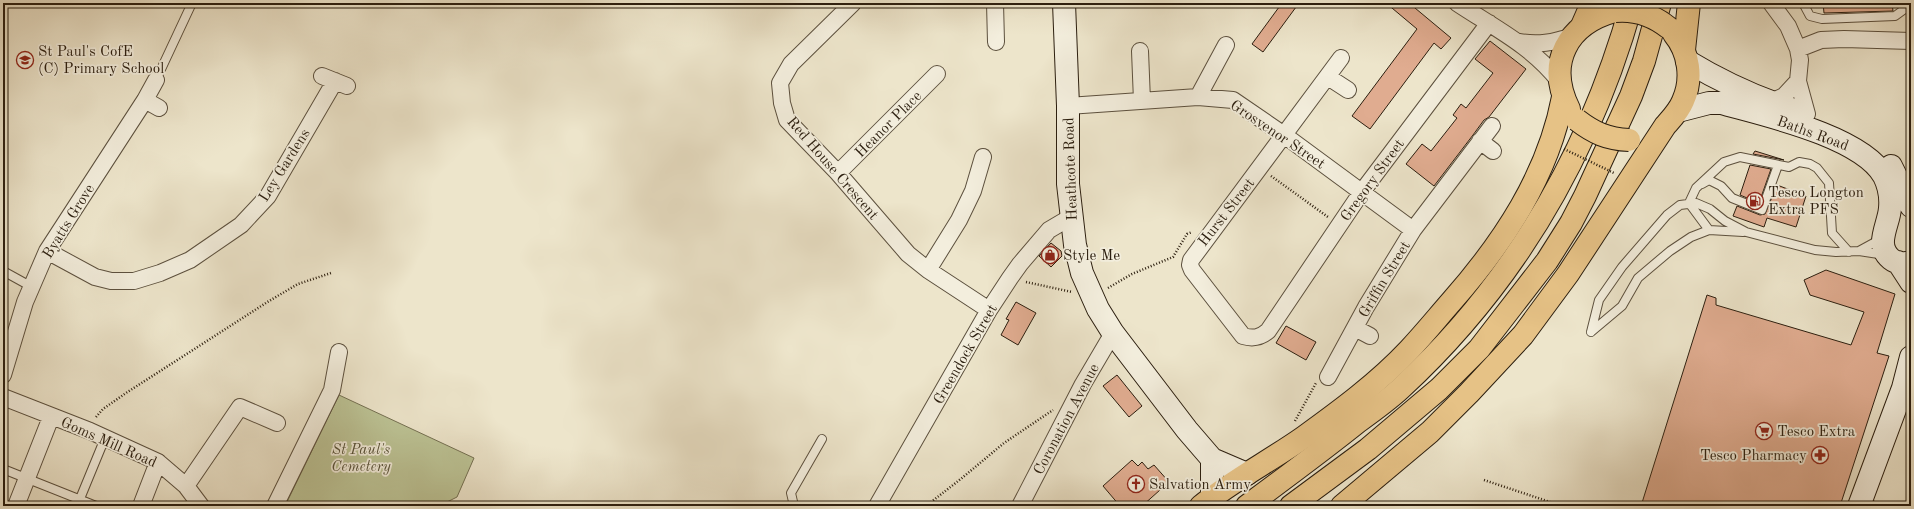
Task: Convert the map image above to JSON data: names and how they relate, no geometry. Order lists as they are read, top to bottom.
{
  "streets": {
    "main road": ["Baths Road", "Heathcote Road"],
    "street": [
      "Heanor Place",
      "Grosvenor Street",
      "Ley Gardens",
      "Red House Crescent",
      "Gregory Street",
      "Hurst Street",
      "Byatts Grove",
      "Griffin Street",
      "Greendock Street",
      "Coronation Avenue",
      "Goms Mill Road"
    ]
  },
  "crossings": [
    ["Heanor Place", "Red House Crescent"],
    ["Grosvenor Street", "Heathcote Road"],
    ["Grosvenor Street", "Gregory Street"],
    ["Grosvenor Street", "Hurst Street"],
    ["Grosvenor Street", "Griffin Street"],
    ["Ley Gardens", "Byatts Grove"],
    ["Red House Crescent", "Greendock Street"],
    ["Heathcote Road", "Greendock Street"],
    ["Heathcote Road", "Coronation Avenue"],
    ["Gregory Street", "Hurst Street"],
    ["Gregory Street", "Griffin Street"]
  ],
  "parks": ["St Paul's Cemetery"],
  "places": {
    "school or university": ["St Paul's CofE (C) Primary School"],
    "fuel station": ["Tesco Longton Extra PFS"],
    "shop": ["Style Me"],
    "supermarket": ["Tesco Extra"],
    "pharmacy": ["Tesco Pharmacy"],
    "church": ["Salvation Army"]
  }
}
